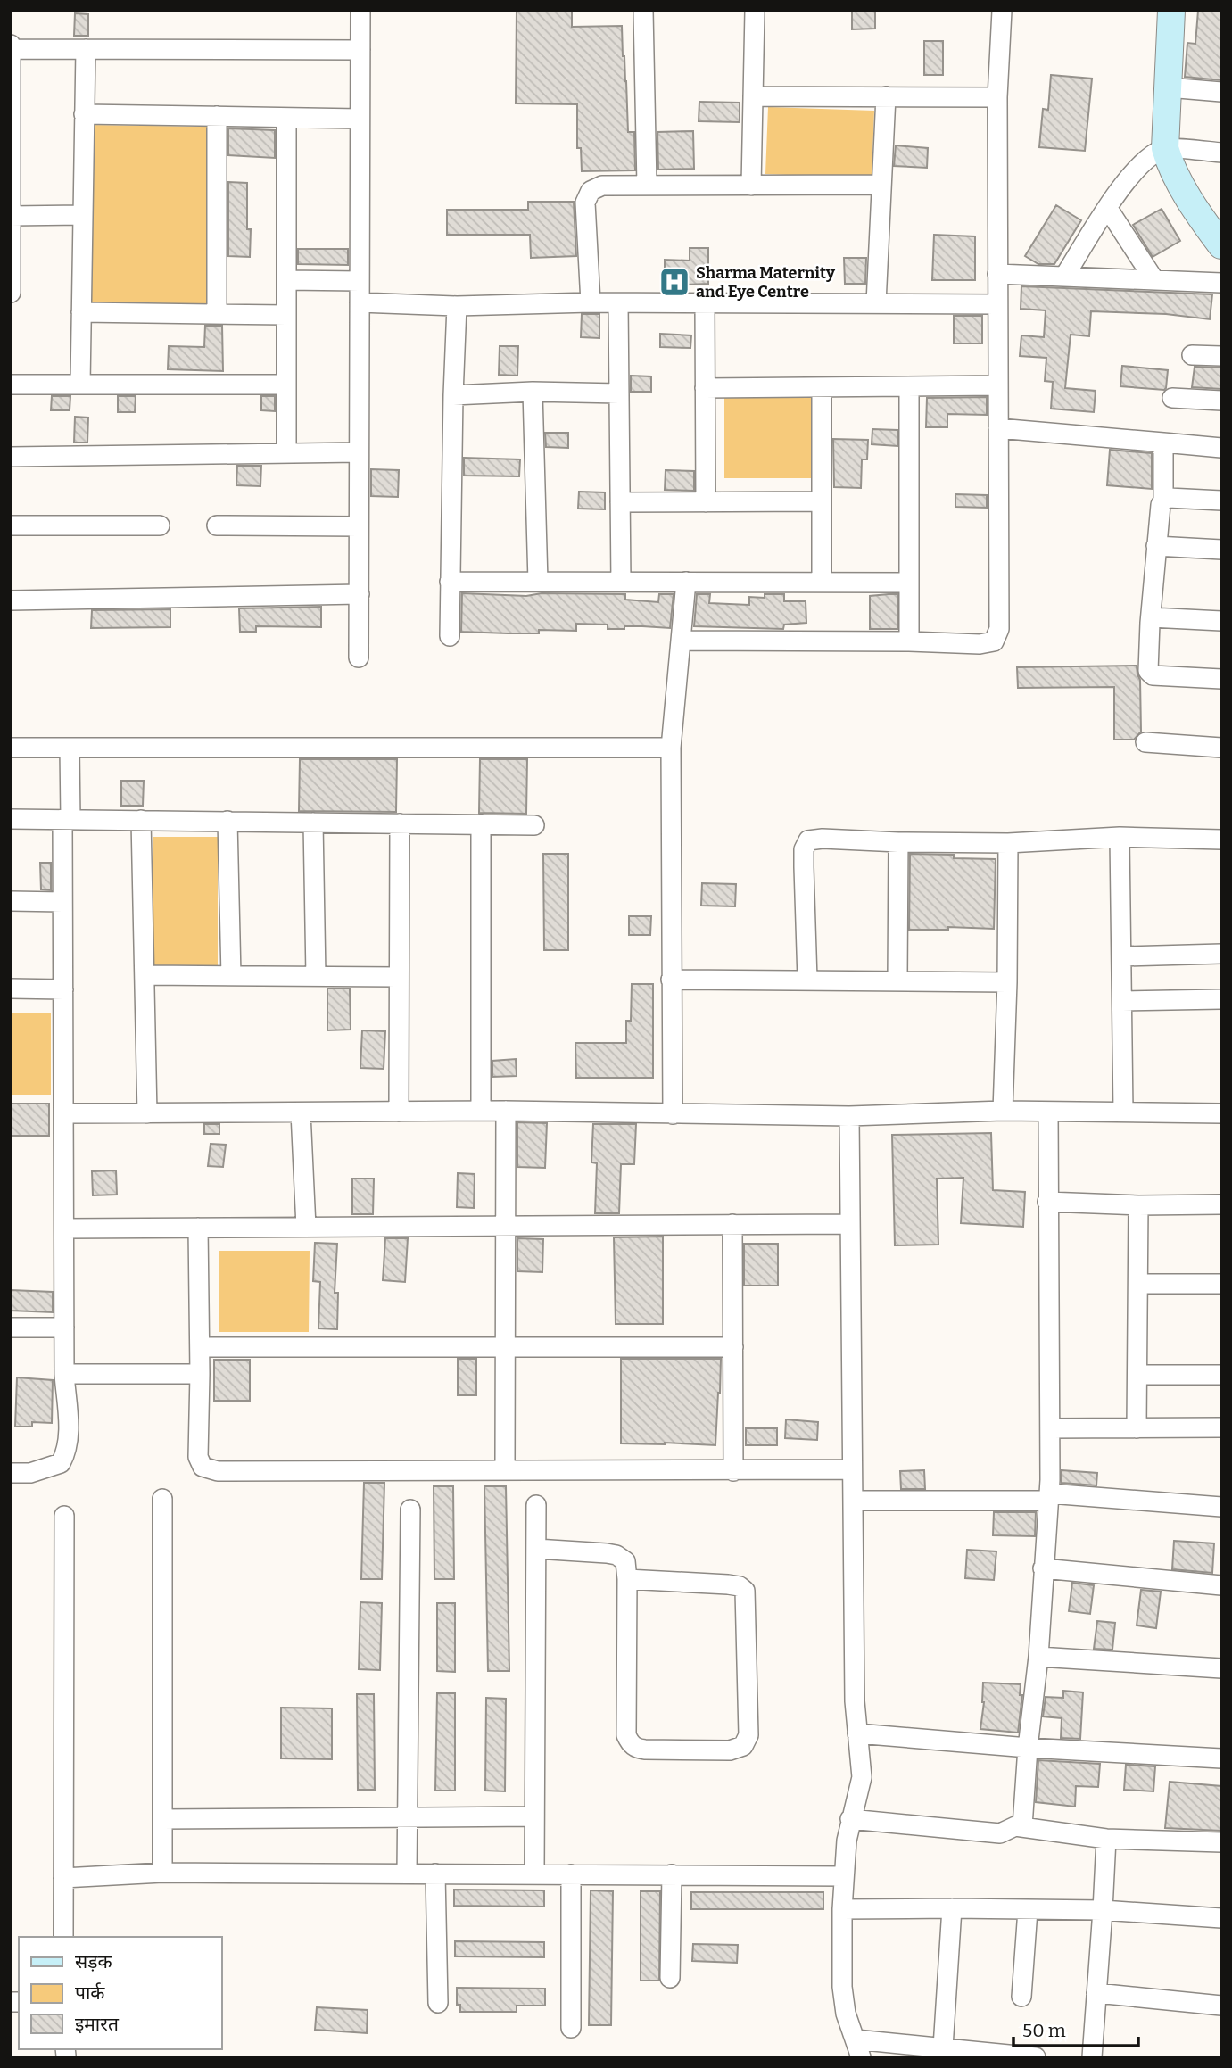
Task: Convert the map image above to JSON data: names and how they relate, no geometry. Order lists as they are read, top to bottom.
{
  "places": {
    "hospital": ["Sharma Maternity and Eye Centre"]
  },
  "legend": ["सड़क", "पार्क", "इमारत"],
  "scale_bar": "50 m"
}
